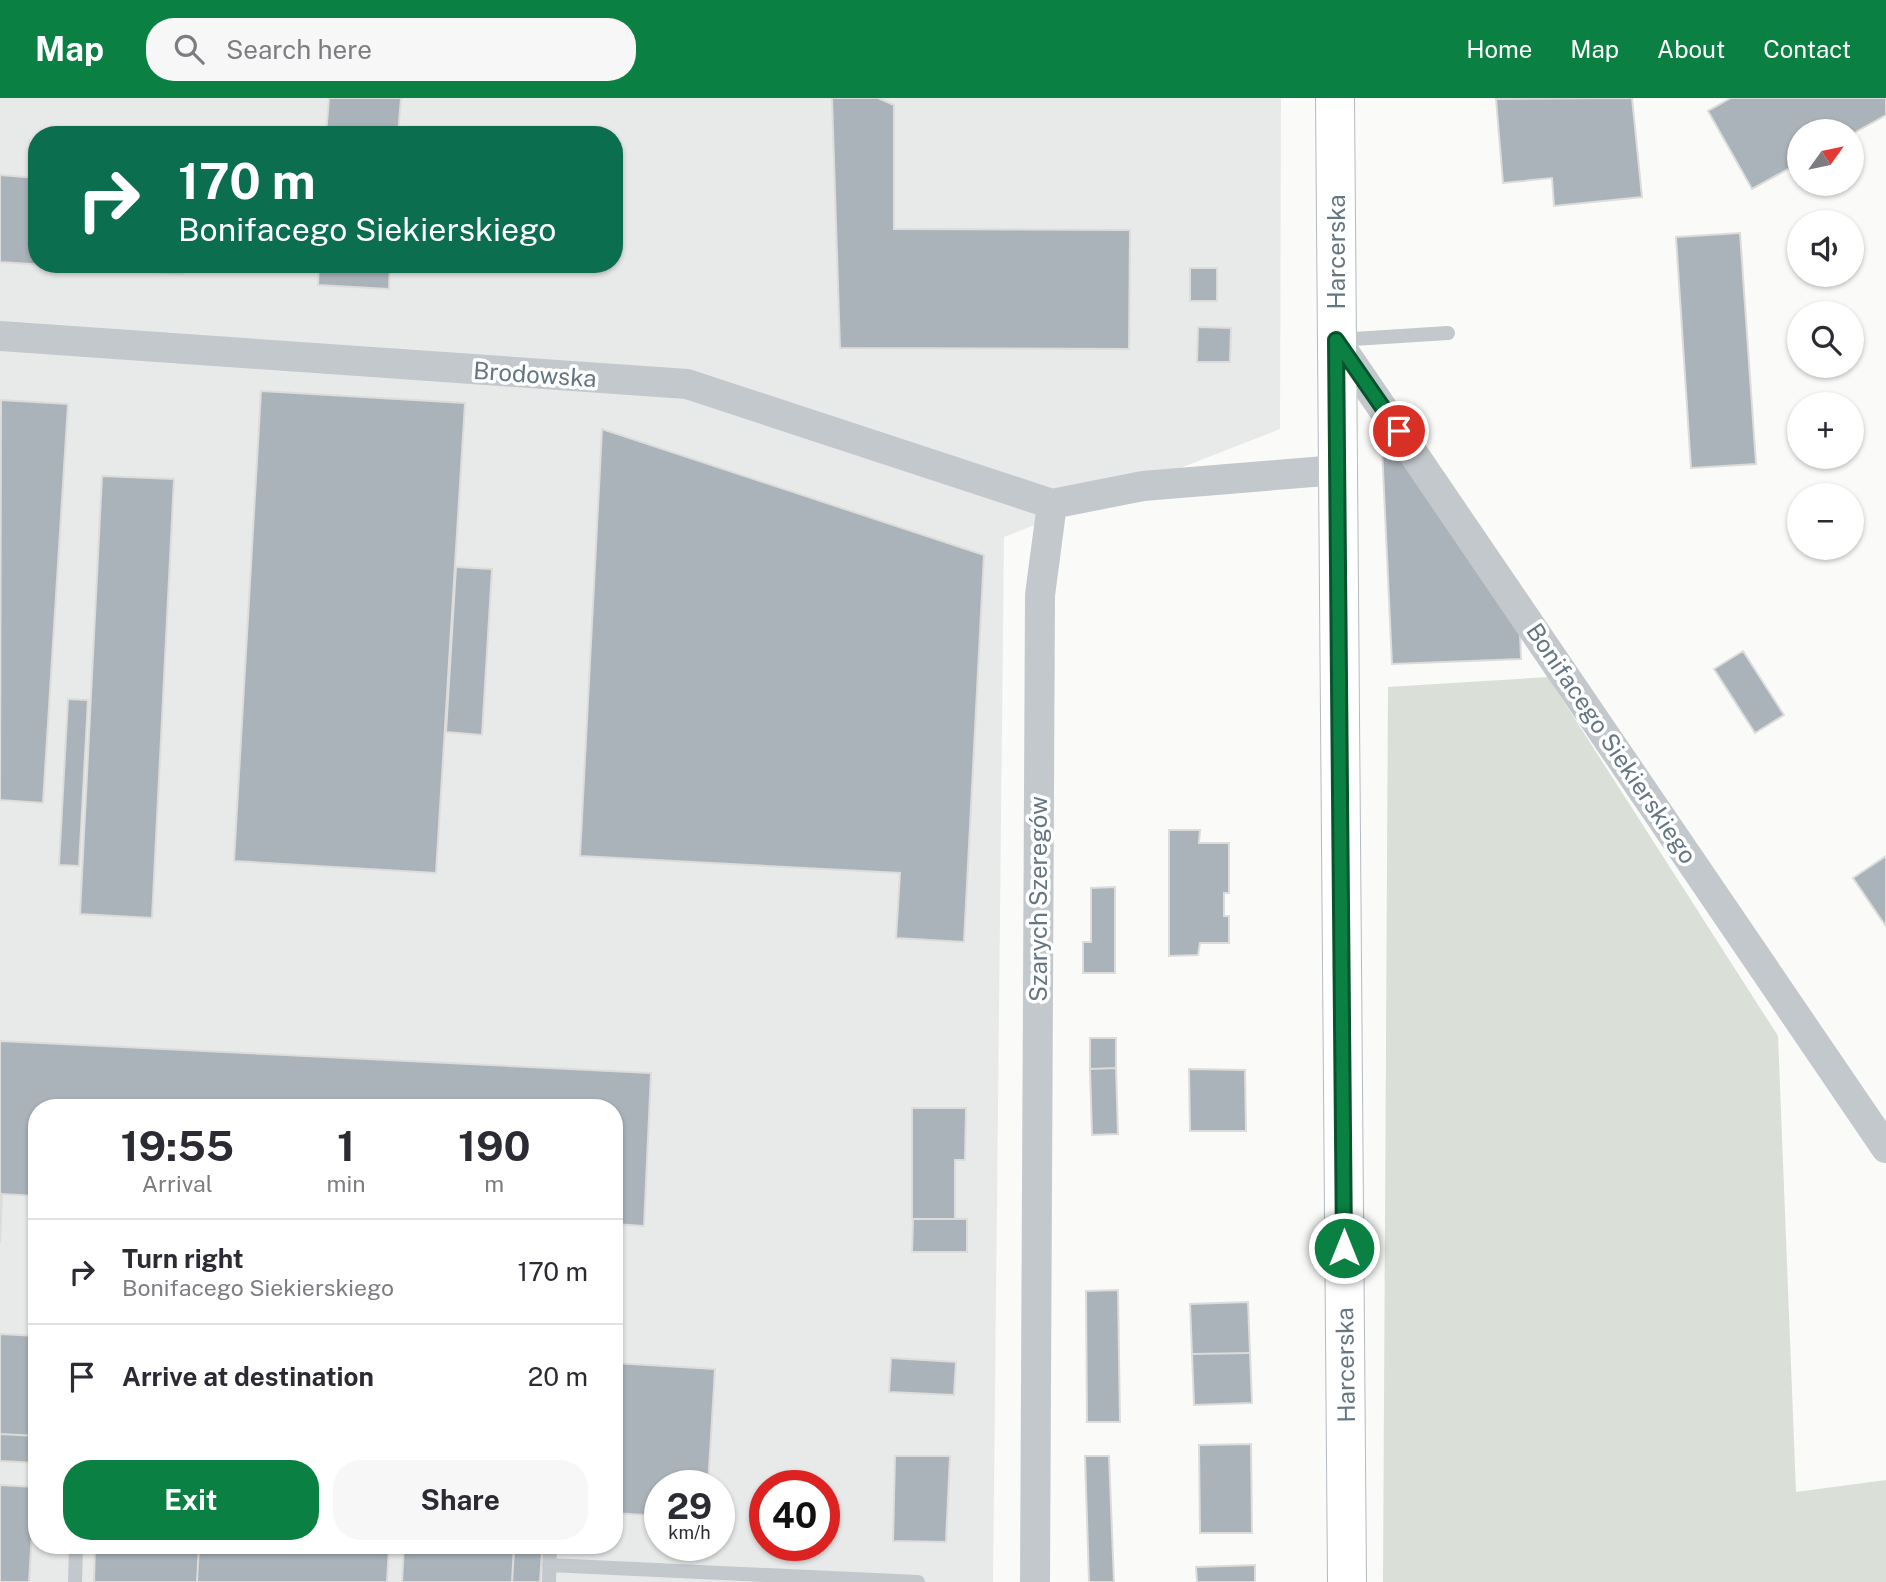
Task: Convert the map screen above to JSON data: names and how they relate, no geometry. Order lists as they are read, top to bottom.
{
  "streets": {
    "street": [
      "Harcerska",
      "Brodowska",
      "Bonifacego Siekierskiego",
      "Szarych Szeregów"
    ]
  },
  "crossings": [
    ["Harcerska", "Bonifacego Siekierskiego"],
    ["Brodowska", "Szarych Szeregów"]
  ],
  "north": "top right",
  "page": {
    "header": "Map",
    "search": "Search here",
    "nav": [
      "Home",
      "Map",
      "About",
      "Contact"
    ],
    "map_buttons": ["+", "−"],
    "turn": ["170 m", "Bonifacego Siekierskiego"],
    "eta": [
      "19:55",
      "Arrival",
      "1",
      "min",
      "190",
      "m"
    ],
    "list": [
      {
        "name": "Turn right",
        "note": "Bonifacego Siekierskiego",
        "value": "170 m"
      },
      {
        "name": "Arrive at destination",
        "value": "20 m"
      }
    ],
    "buttons": ["Exit", "Share"],
    "speed": "29 km/h",
    "limit": "40"
  }
}
